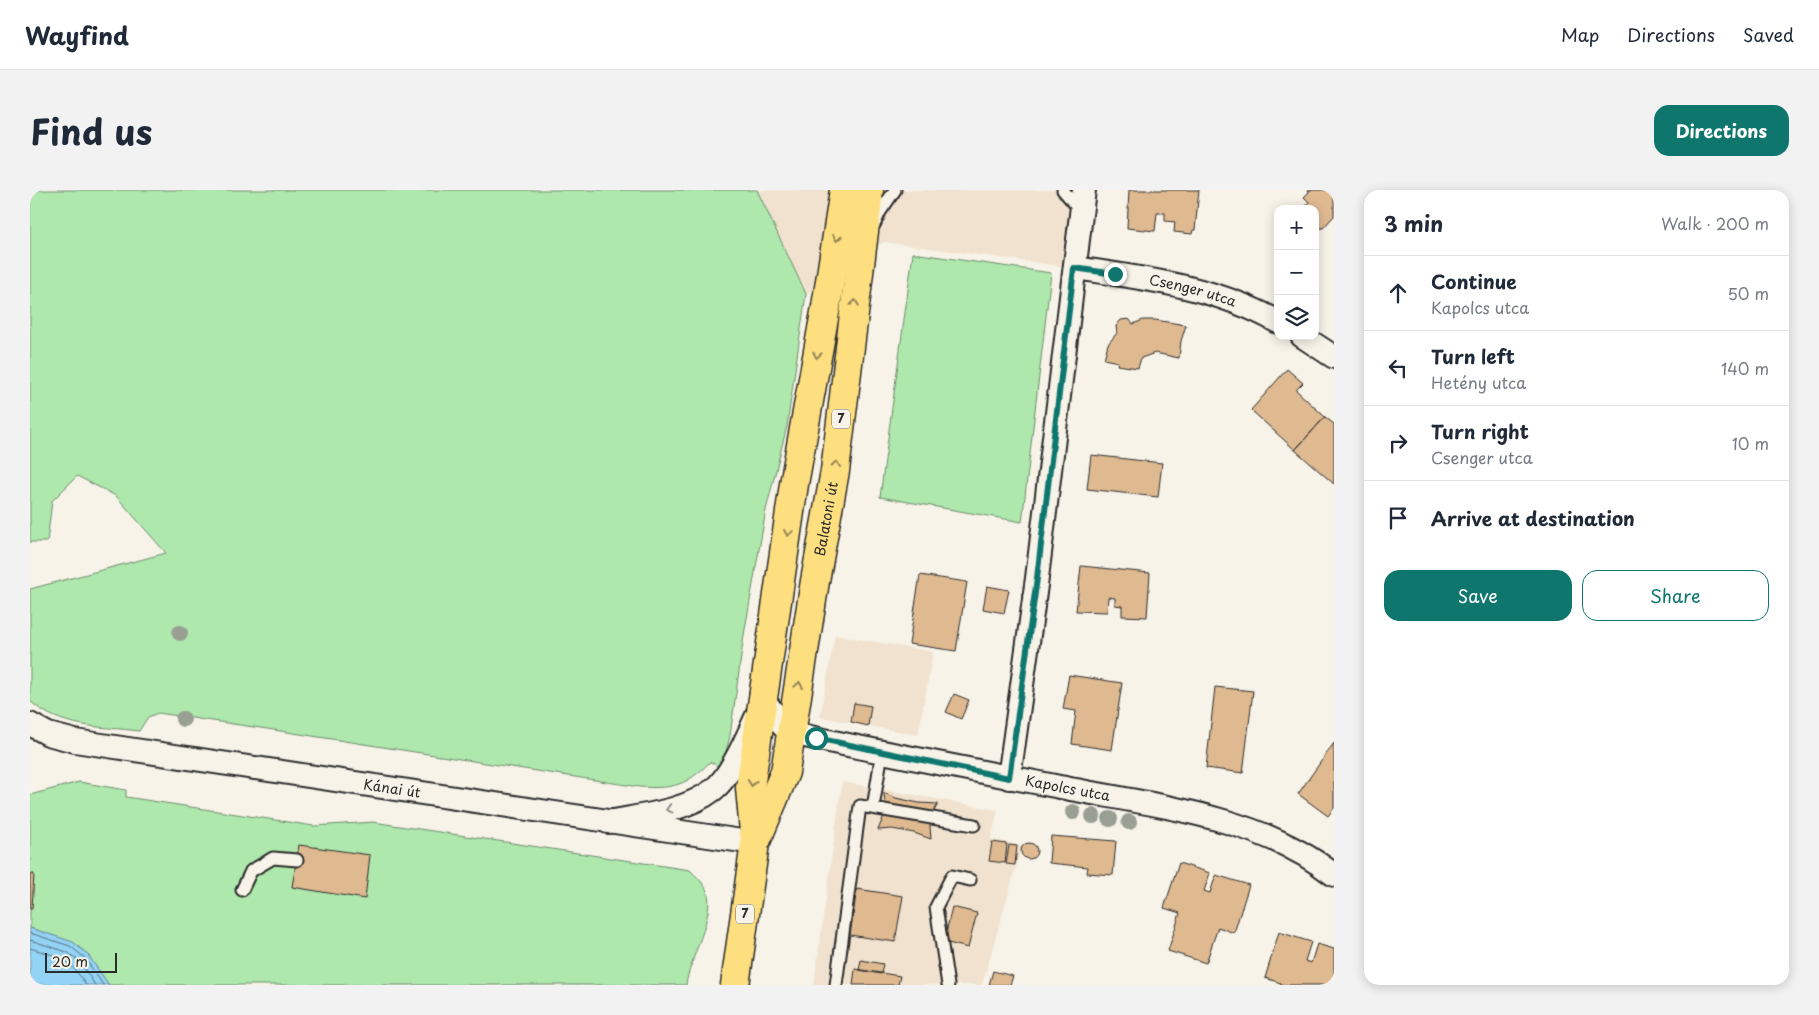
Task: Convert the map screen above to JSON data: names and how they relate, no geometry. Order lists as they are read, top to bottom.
{
  "streets": {
    "main road": ["7", "Balatoni út"],
    "street": ["Csenger utca", "Kánai út", "Kapolcs utca"]
  },
  "crossings": [
    ["Balatoni út", "Kánai út"],
    ["Balatoni út", "Kapolcs utca"]
  ],
  "scale_bar": "20 m",
  "page": {
    "header": "Wayfind",
    "nav": ["Map", "Directions", "Saved"],
    "title": "Find us",
    "buttons": [
      "Directions",
      ["Save", "Share"]
    ],
    "heading": ["3 min", "Walk · 200 m"],
    "map_buttons": ["+", "−"],
    "list": [
      ["Continue", "Kapolcs utca", "50 m"],
      ["Turn left", "Hetény utca", "140 m"],
      ["Turn right", "Csenger utca", "10 m"],
      "Arrive at destination"
    ],
    "scale": "20 m"
  }
}
